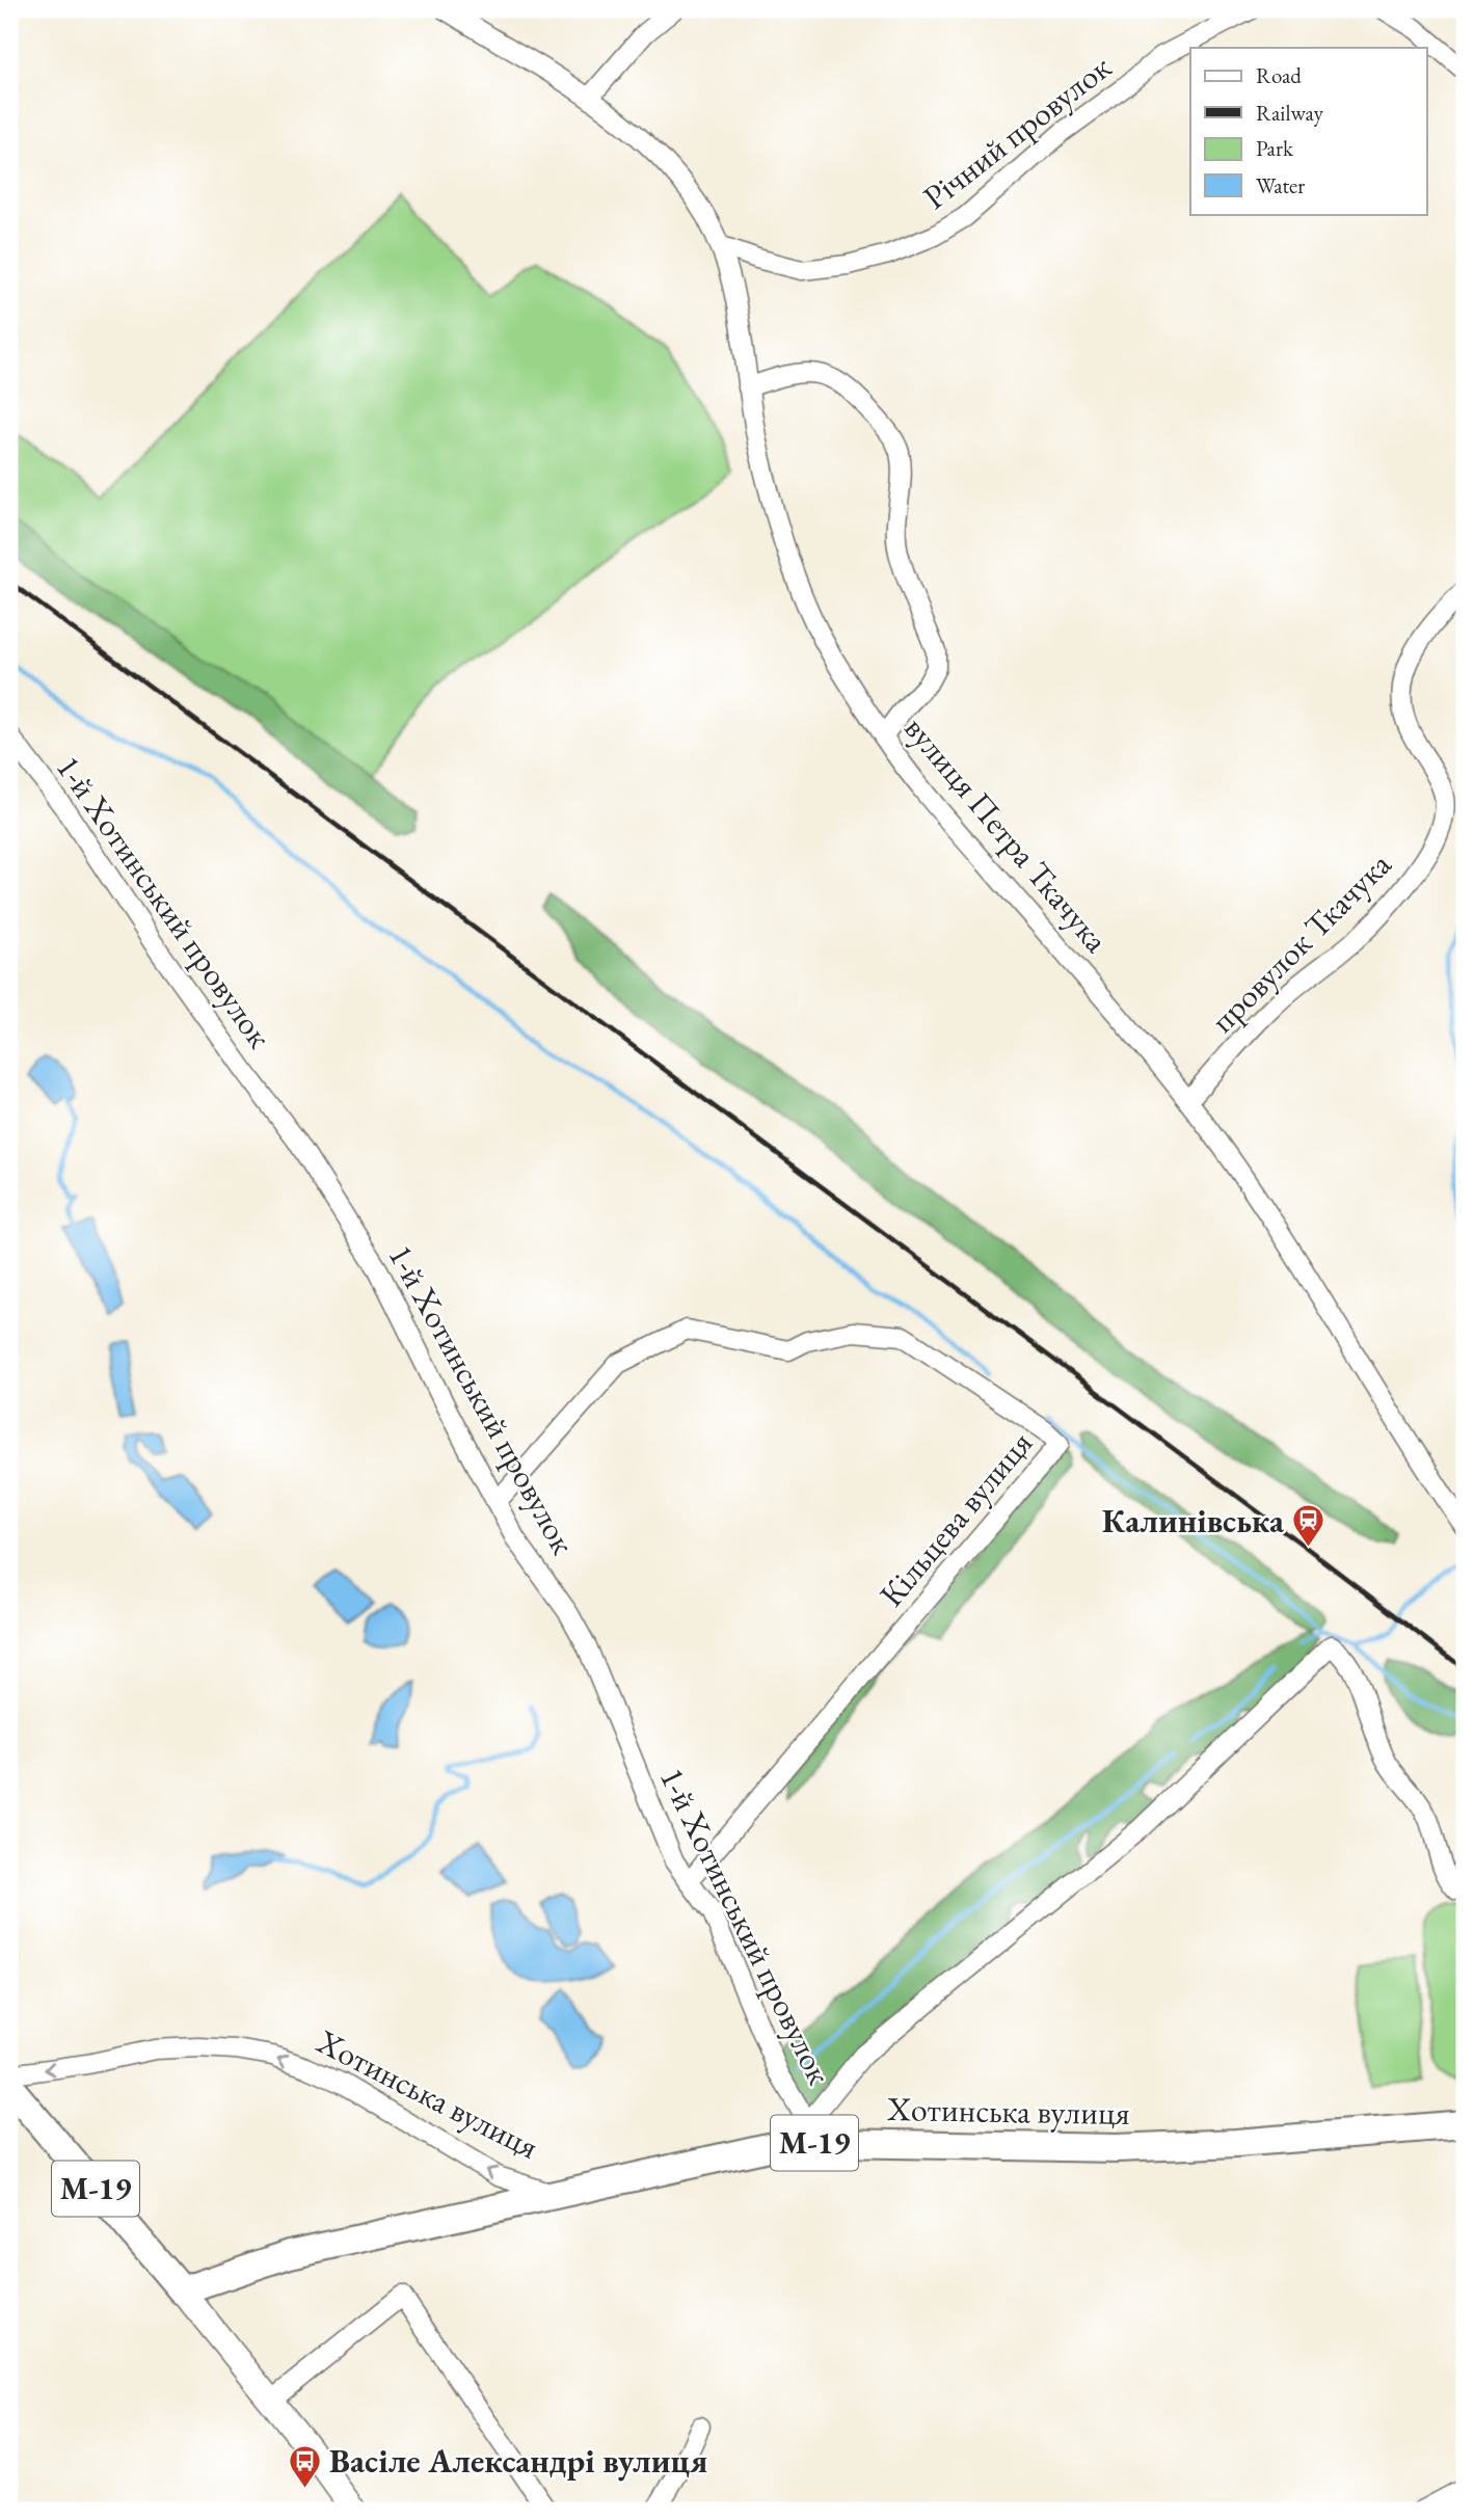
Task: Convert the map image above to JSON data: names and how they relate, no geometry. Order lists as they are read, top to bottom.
{
  "streets": {
    "highway": ["Хотинська вулиця", "М-19"],
    "street": [
      "Річний провулок",
      "вулиця Петра Ткачука",
      "1-й Хотинський провулок",
      "провулок Ткачука",
      "Кільцева вулиця"
    ]
  },
  "crossings": [
    ["Річний провулок", "вулиця Петра Ткачука"],
    ["вулиця Петра Ткачука", "провулок Ткачука"],
    ["1-й Хотинський провулок", "Кільцева вулиця"],
    ["1-й Хотинський провулок", "Хотинська вулиця"],
    ["Хотинська вулиця", "М-19"]
  ],
  "places": {
    "station": ["Калинівська"],
    "bus stop": ["Васіле Александрі вулиця"]
  },
  "legend": [
    "Road",
    "Railway",
    "Park",
    "Water"
  ]
}
